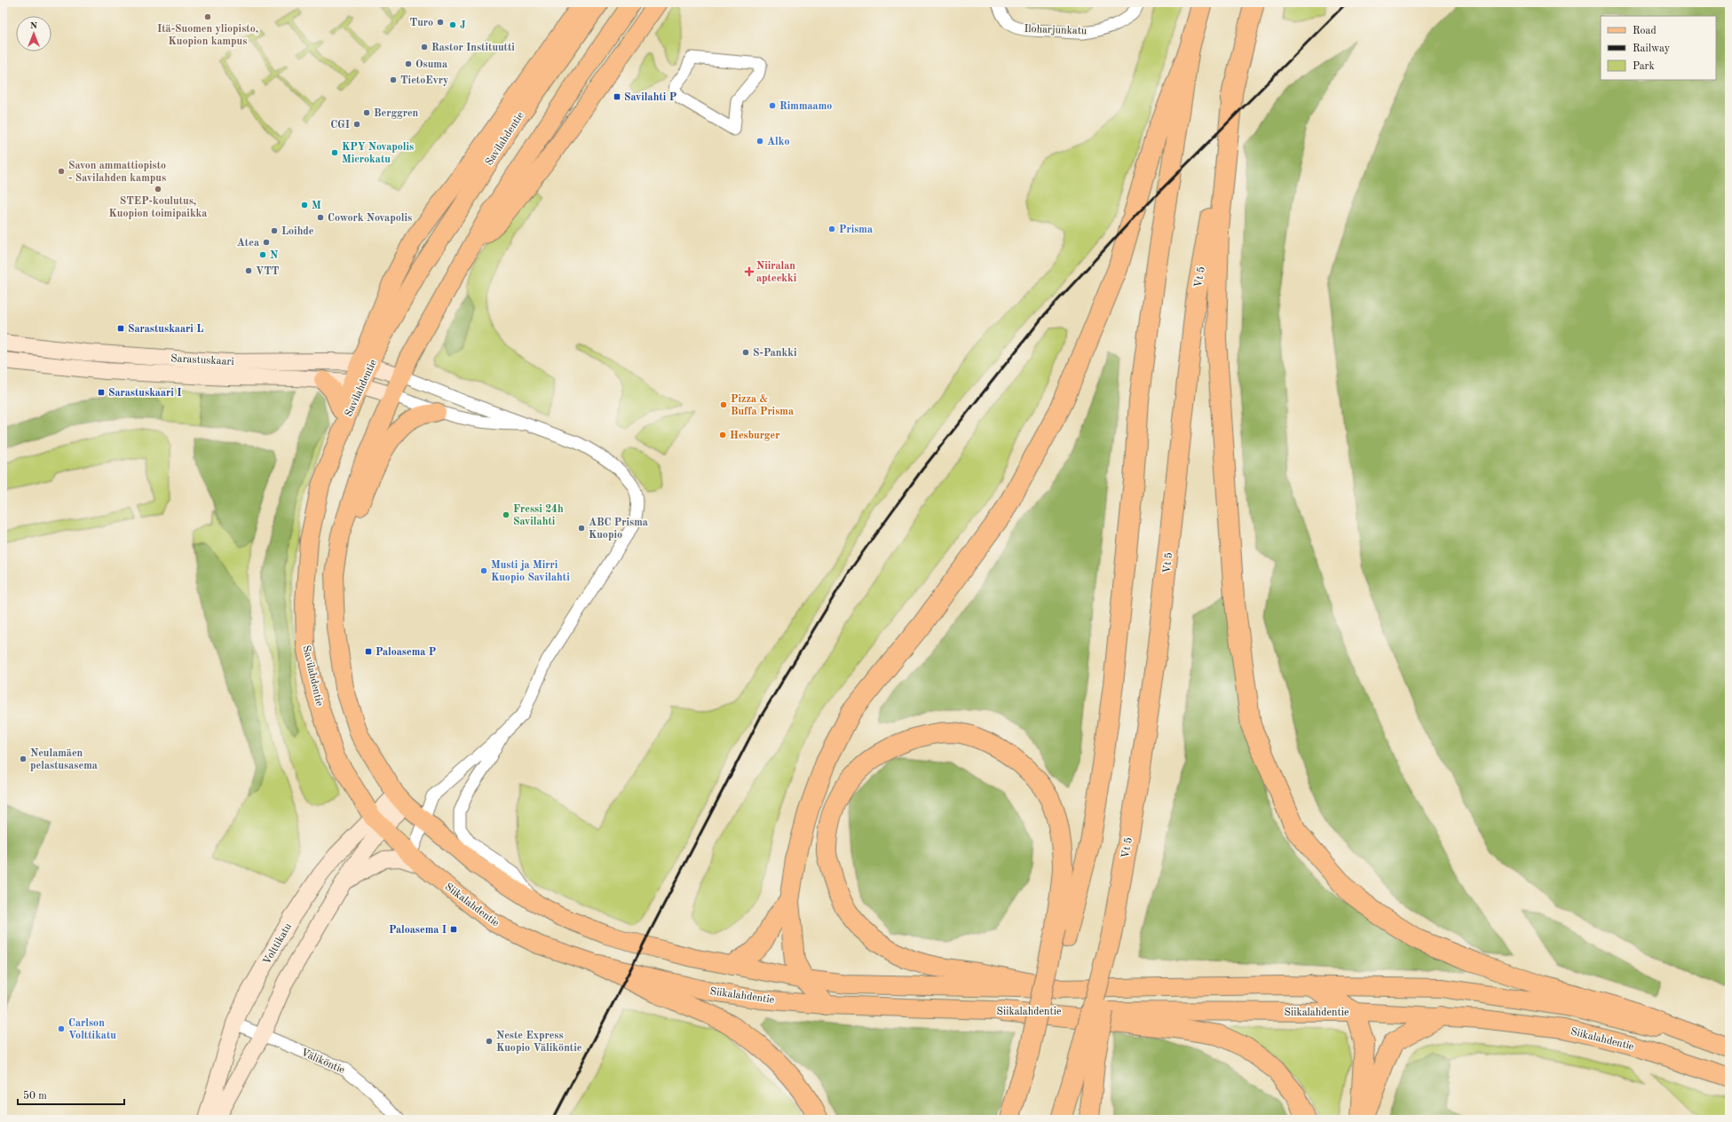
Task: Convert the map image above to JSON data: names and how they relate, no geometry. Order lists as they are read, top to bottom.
{
  "streets": {
    "highway": ["Vt 5"],
    "main road": [
      "Savilahdentie",
      "Sarastuskaari",
      "Siikalahdentie",
      "Volttikatu"
    ],
    "street": ["Iloharjunkatu", "Väliköntie"]
  },
  "crossings": [
    ["Savilahdentie", "Sarastuskaari"],
    ["Savilahdentie", "Siikalahdentie"],
    ["Savilahdentie", "Volttikatu"],
    ["Siikalahdentie", "Volttikatu"],
    ["Volttikatu", "Väliköntie"]
  ],
  "places": {
    "other": [
      "Itä-Suomen yliopisto, Kuopion kampus",
      "Turo",
      "J",
      "Rastor Instituutti",
      "Osuma",
      "TietoEvry",
      "Rimmaamo",
      "Berggren",
      "CGI",
      "Alko",
      "KPY Novapolis Microkatu",
      "Savon ammattiopisto - Savilahden kampus",
      "STEP-koulutus, Kuopion toimipaikka",
      "M",
      "Cowork Novapolis",
      "Prisma",
      "Loihde",
      "Atea",
      "N",
      "VTT",
      "S-Pankki",
      "Pizza & Buffa Prisma",
      "Hesburger",
      "Fressi 24h Savilahti",
      "ABC Prisma Kuopio",
      "Musti ja Mirri Kuopio Savilahti",
      "Neulamäen pelastusasema",
      "Carlson Volttikatu",
      "Neste Express Kuopio Väliköntie"
    ],
    "transit": [
      "Savilahti P",
      "Sarastuskaari L",
      "Sarastuskaari I",
      "Paloasema P",
      "Paloasema I"
    ],
    "health": ["Niiralan apteekki"]
  },
  "legend": ["Road", "Railway", "Park"],
  "scale_bar": "50 m",
  "north": "top"
}
